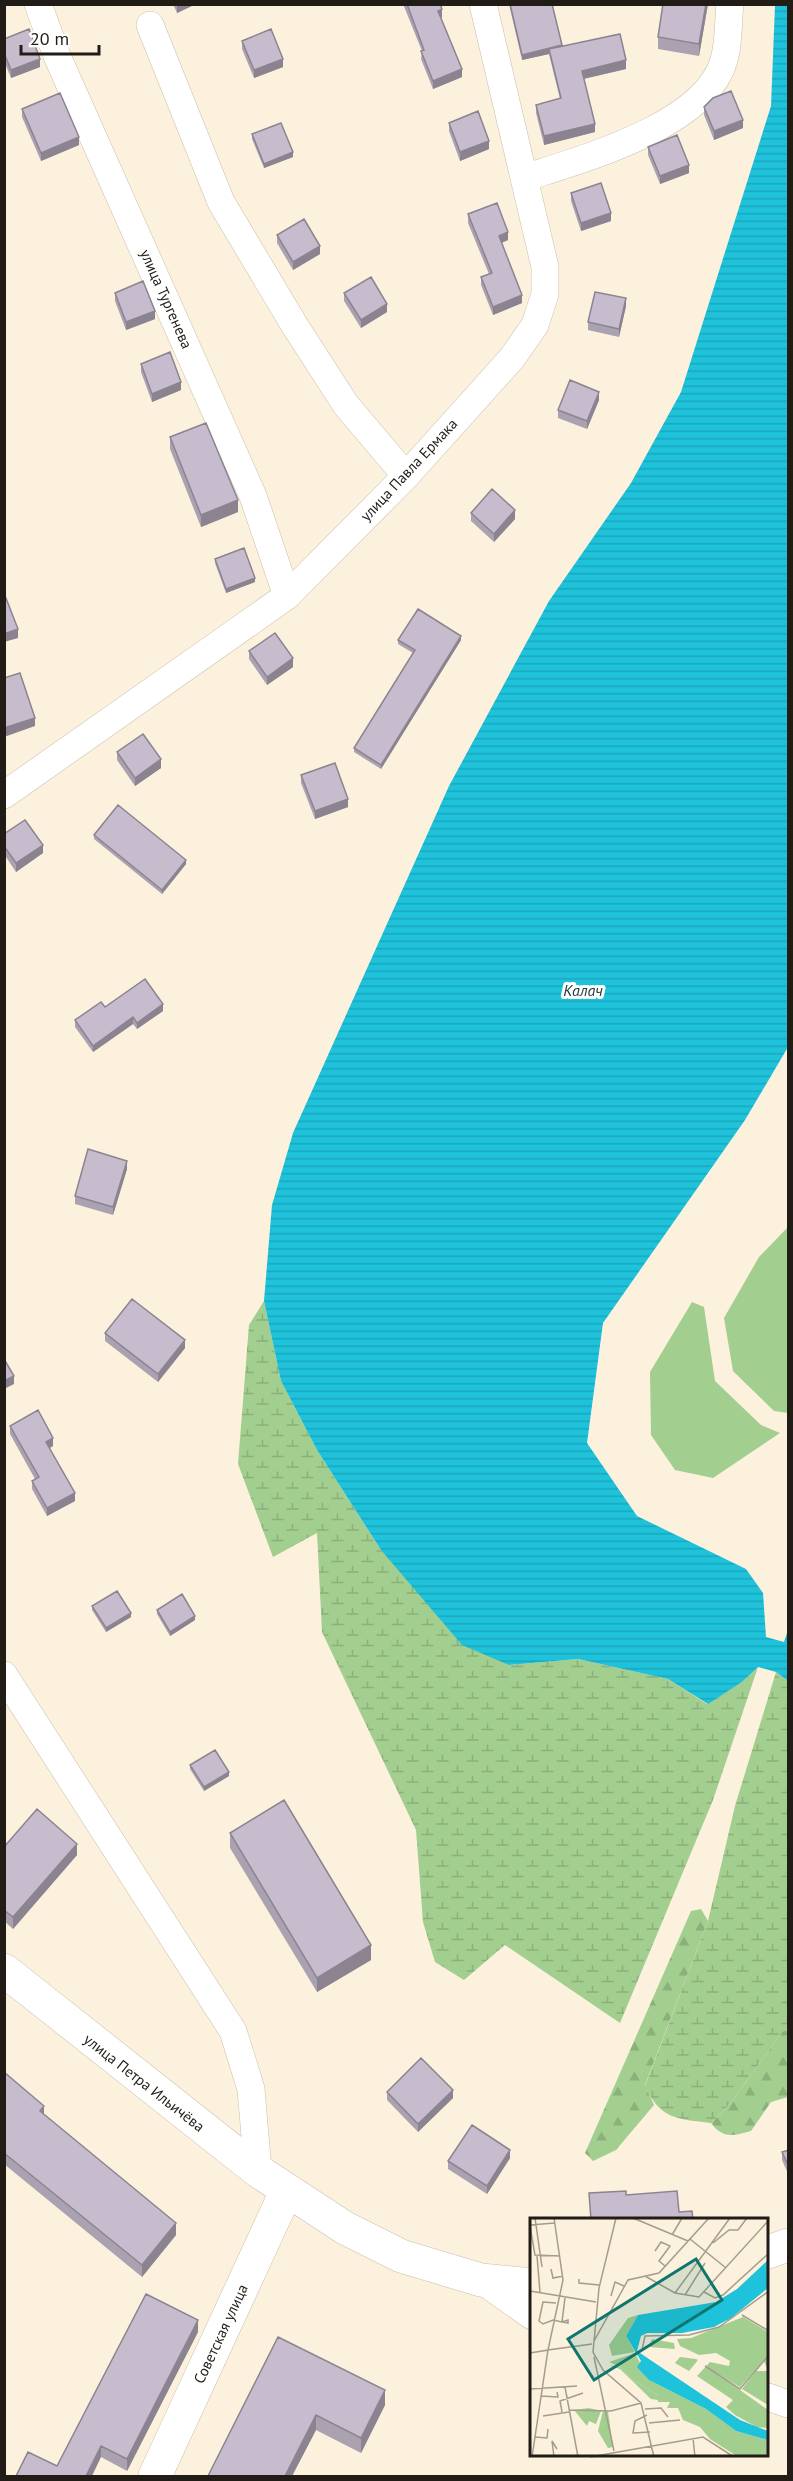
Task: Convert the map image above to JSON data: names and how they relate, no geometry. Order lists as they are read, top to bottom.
{
  "streets": {
    "main road": ["улица Петра Ильичёва", "Советская улица"],
    "street": ["улица Тургенева", "улица Павла Ермака"]
  },
  "crossings": [
    ["улица Тургенева", "улица Павла Ермака"],
    ["улица Петра Ильичёва", "Советская улица"]
  ],
  "water": ["Калач"],
  "scale_bar": "20 m"
}
